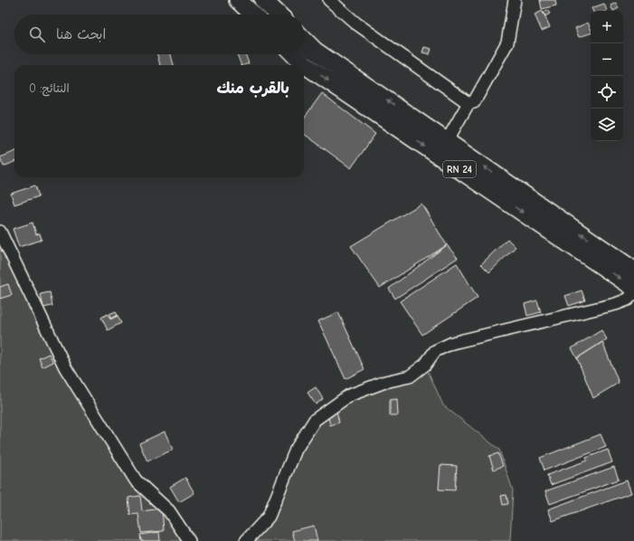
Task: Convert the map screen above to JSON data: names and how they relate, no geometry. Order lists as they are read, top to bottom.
{
  "streets": {
    "highway": ["RN 24"]
  },
  "page": {
    "map_buttons": ["+", "−"],
    "search": "ابحث هنا",
    "heading": ["بالقرب منك", "النتائج: 0"]
  }
}
